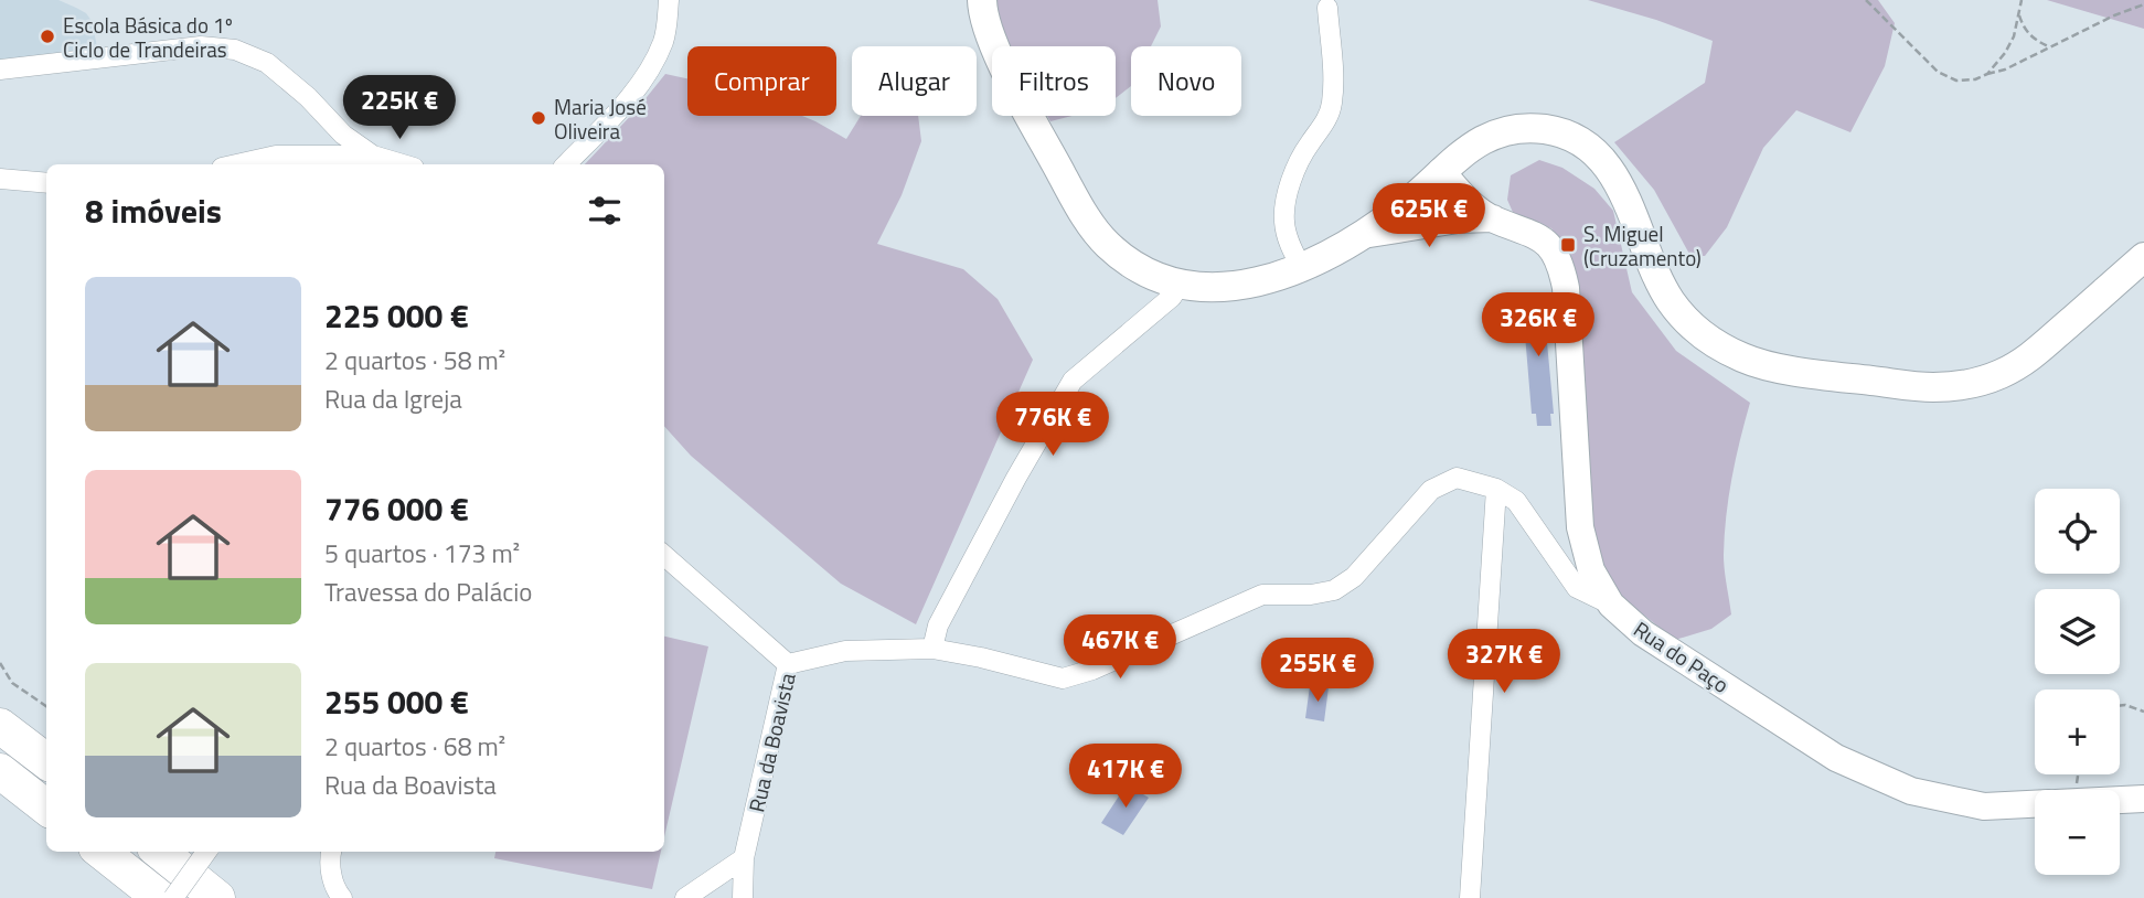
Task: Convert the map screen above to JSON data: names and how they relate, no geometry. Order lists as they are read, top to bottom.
{
  "streets": {
    "street": ["Rua do Paço", "Rua da Boavista"]
  },
  "crossings": [
    ["Rua do Paço", "Rua da Boavista"]
  ],
  "places": {
    "other": ["Escola Básica do 1º Ciclo de Trandeiras", "Maria José Oliveira"],
    "transit": ["S. Miguel (Cruzamento)"]
  },
  "page": {
    "chip": [
      "Comprar",
      "Alugar",
      "Filtros",
      "Novo"
    ],
    "price": [
      "225K €",
      "625K €",
      "326K €",
      "776K €",
      "467K €",
      "327K €",
      "255K €",
      "417K €"
    ],
    "heading": "8 imóveis",
    "list": [
      {
        "name": "225 000 €",
        "note": "2 quartos · 58 m² · Rua da Igreja"
      },
      {
        "name": "776 000 €",
        "note": "5 quartos · 173 m² · Travessa do Palácio"
      },
      {
        "name": "255 000 €",
        "note": "2 quartos · 68 m² · Rua da Boavista"
      }
    ],
    "map_buttons": ["+", "−"]
  }
}
